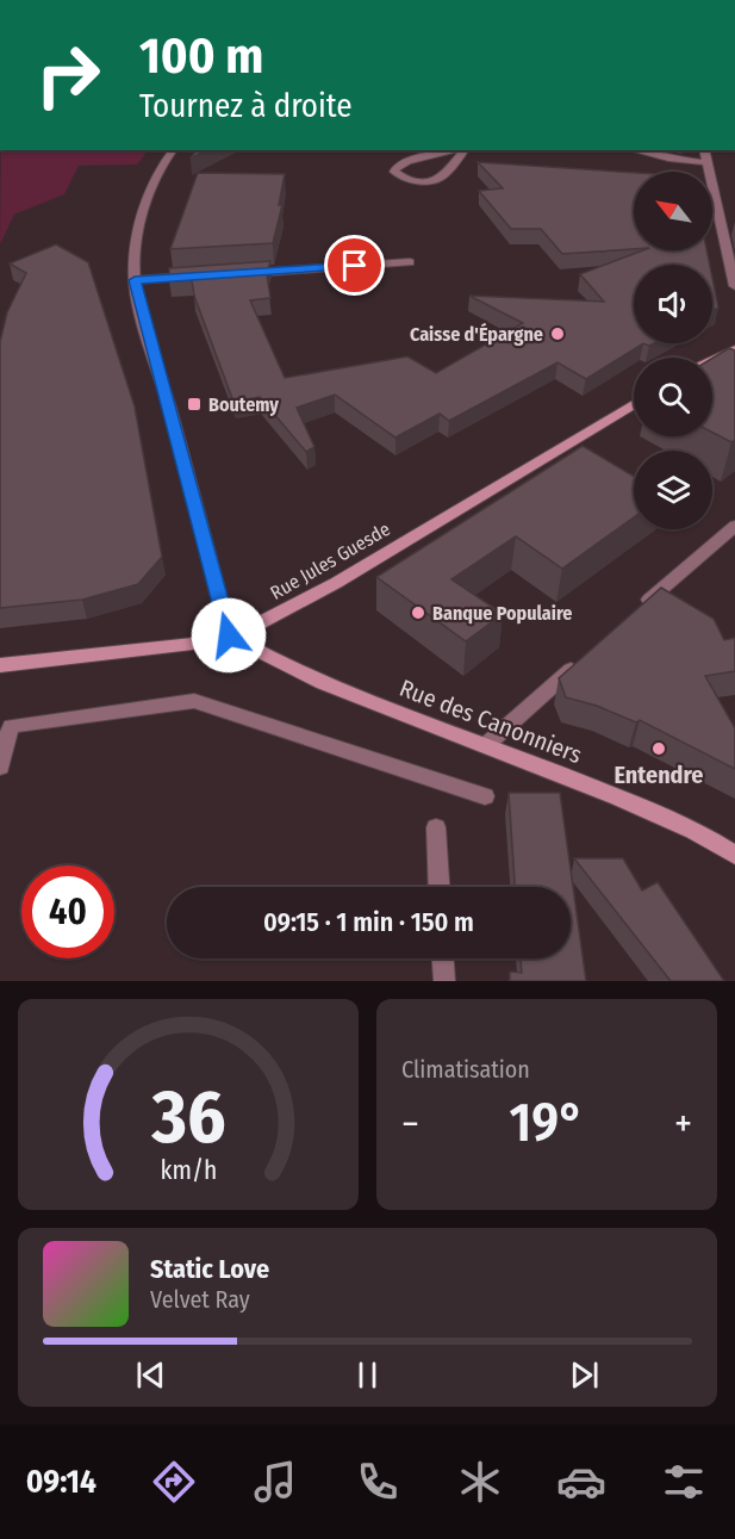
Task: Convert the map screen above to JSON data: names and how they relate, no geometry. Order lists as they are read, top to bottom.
{
  "streets": {
    "main road": ["Rue Jules Guesde", "Rue des Canonniers"]
  },
  "crossings": [
    ["Rue Jules Guesde", "Rue des Canonniers"]
  ],
  "places": {
    "other": ["Caisse d'Épargne", "Banque Populaire", "Entendre"],
    "transit": ["Boutemy"]
  },
  "north": "top left",
  "page": {
    "turn": ["100 m", "Tournez à droite"],
    "limit": "40",
    "trip": "09:15 · 1 min · 150 m",
    "tile": "Climatisation",
    "heat": ["−", "19°", "+"],
    "song": ["Static Love", "Velvet Ray"],
    "tabs": "09:14",
    "gauge": ["36", "km/h"]
  }
}
